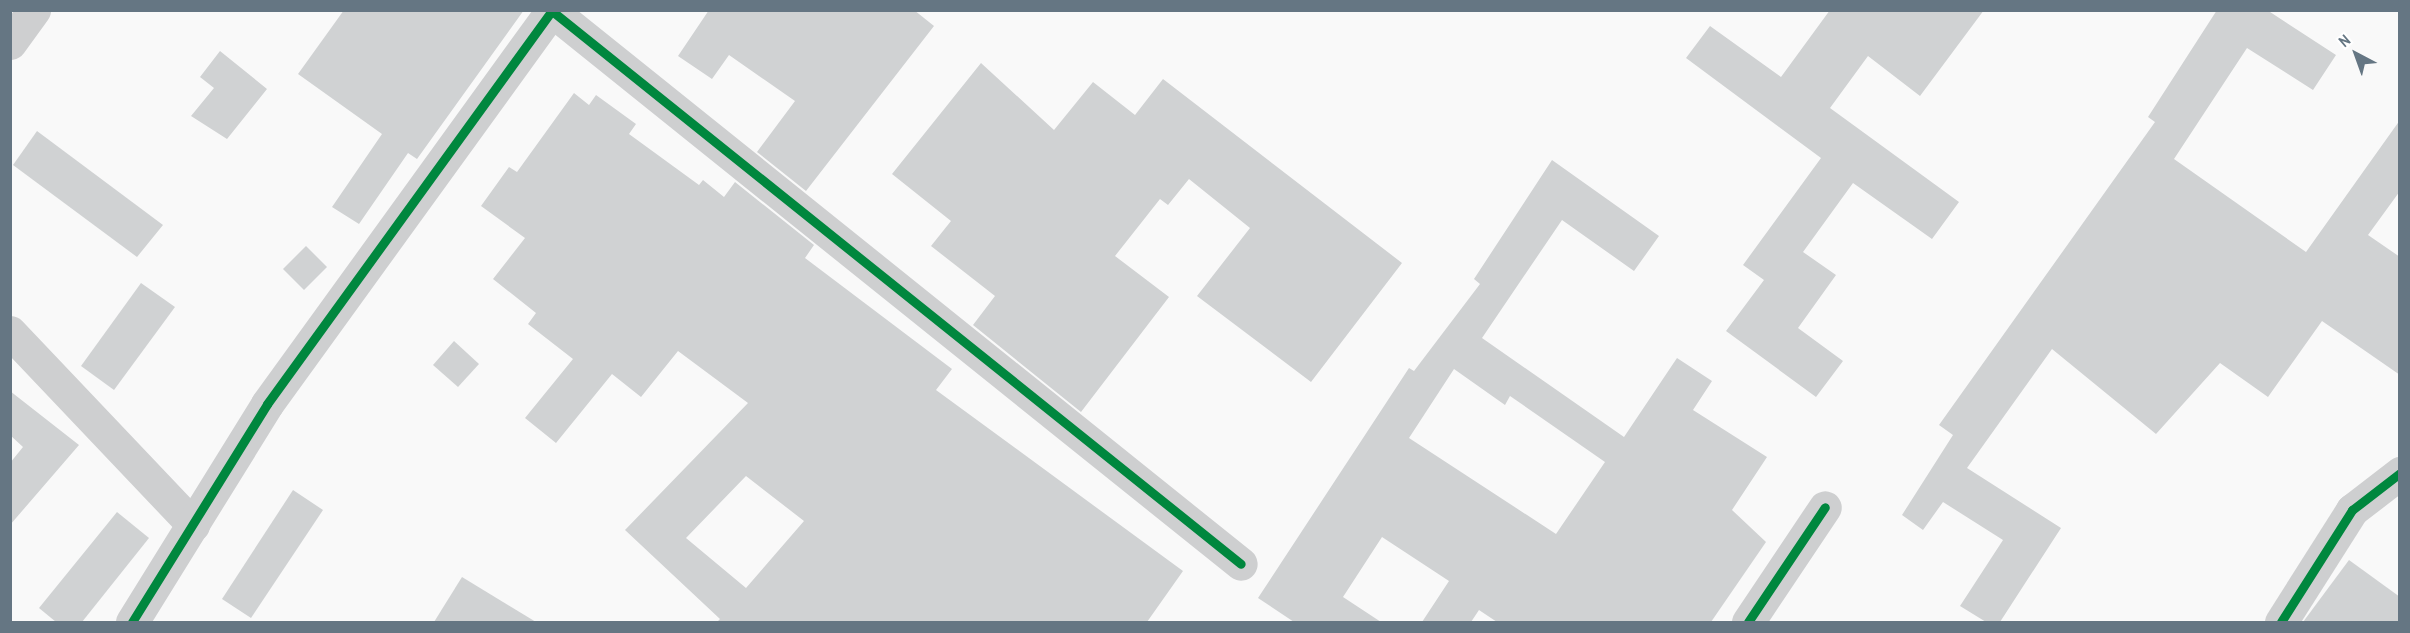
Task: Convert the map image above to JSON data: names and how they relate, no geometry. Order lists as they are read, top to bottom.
{
  "north": "top left"
}
